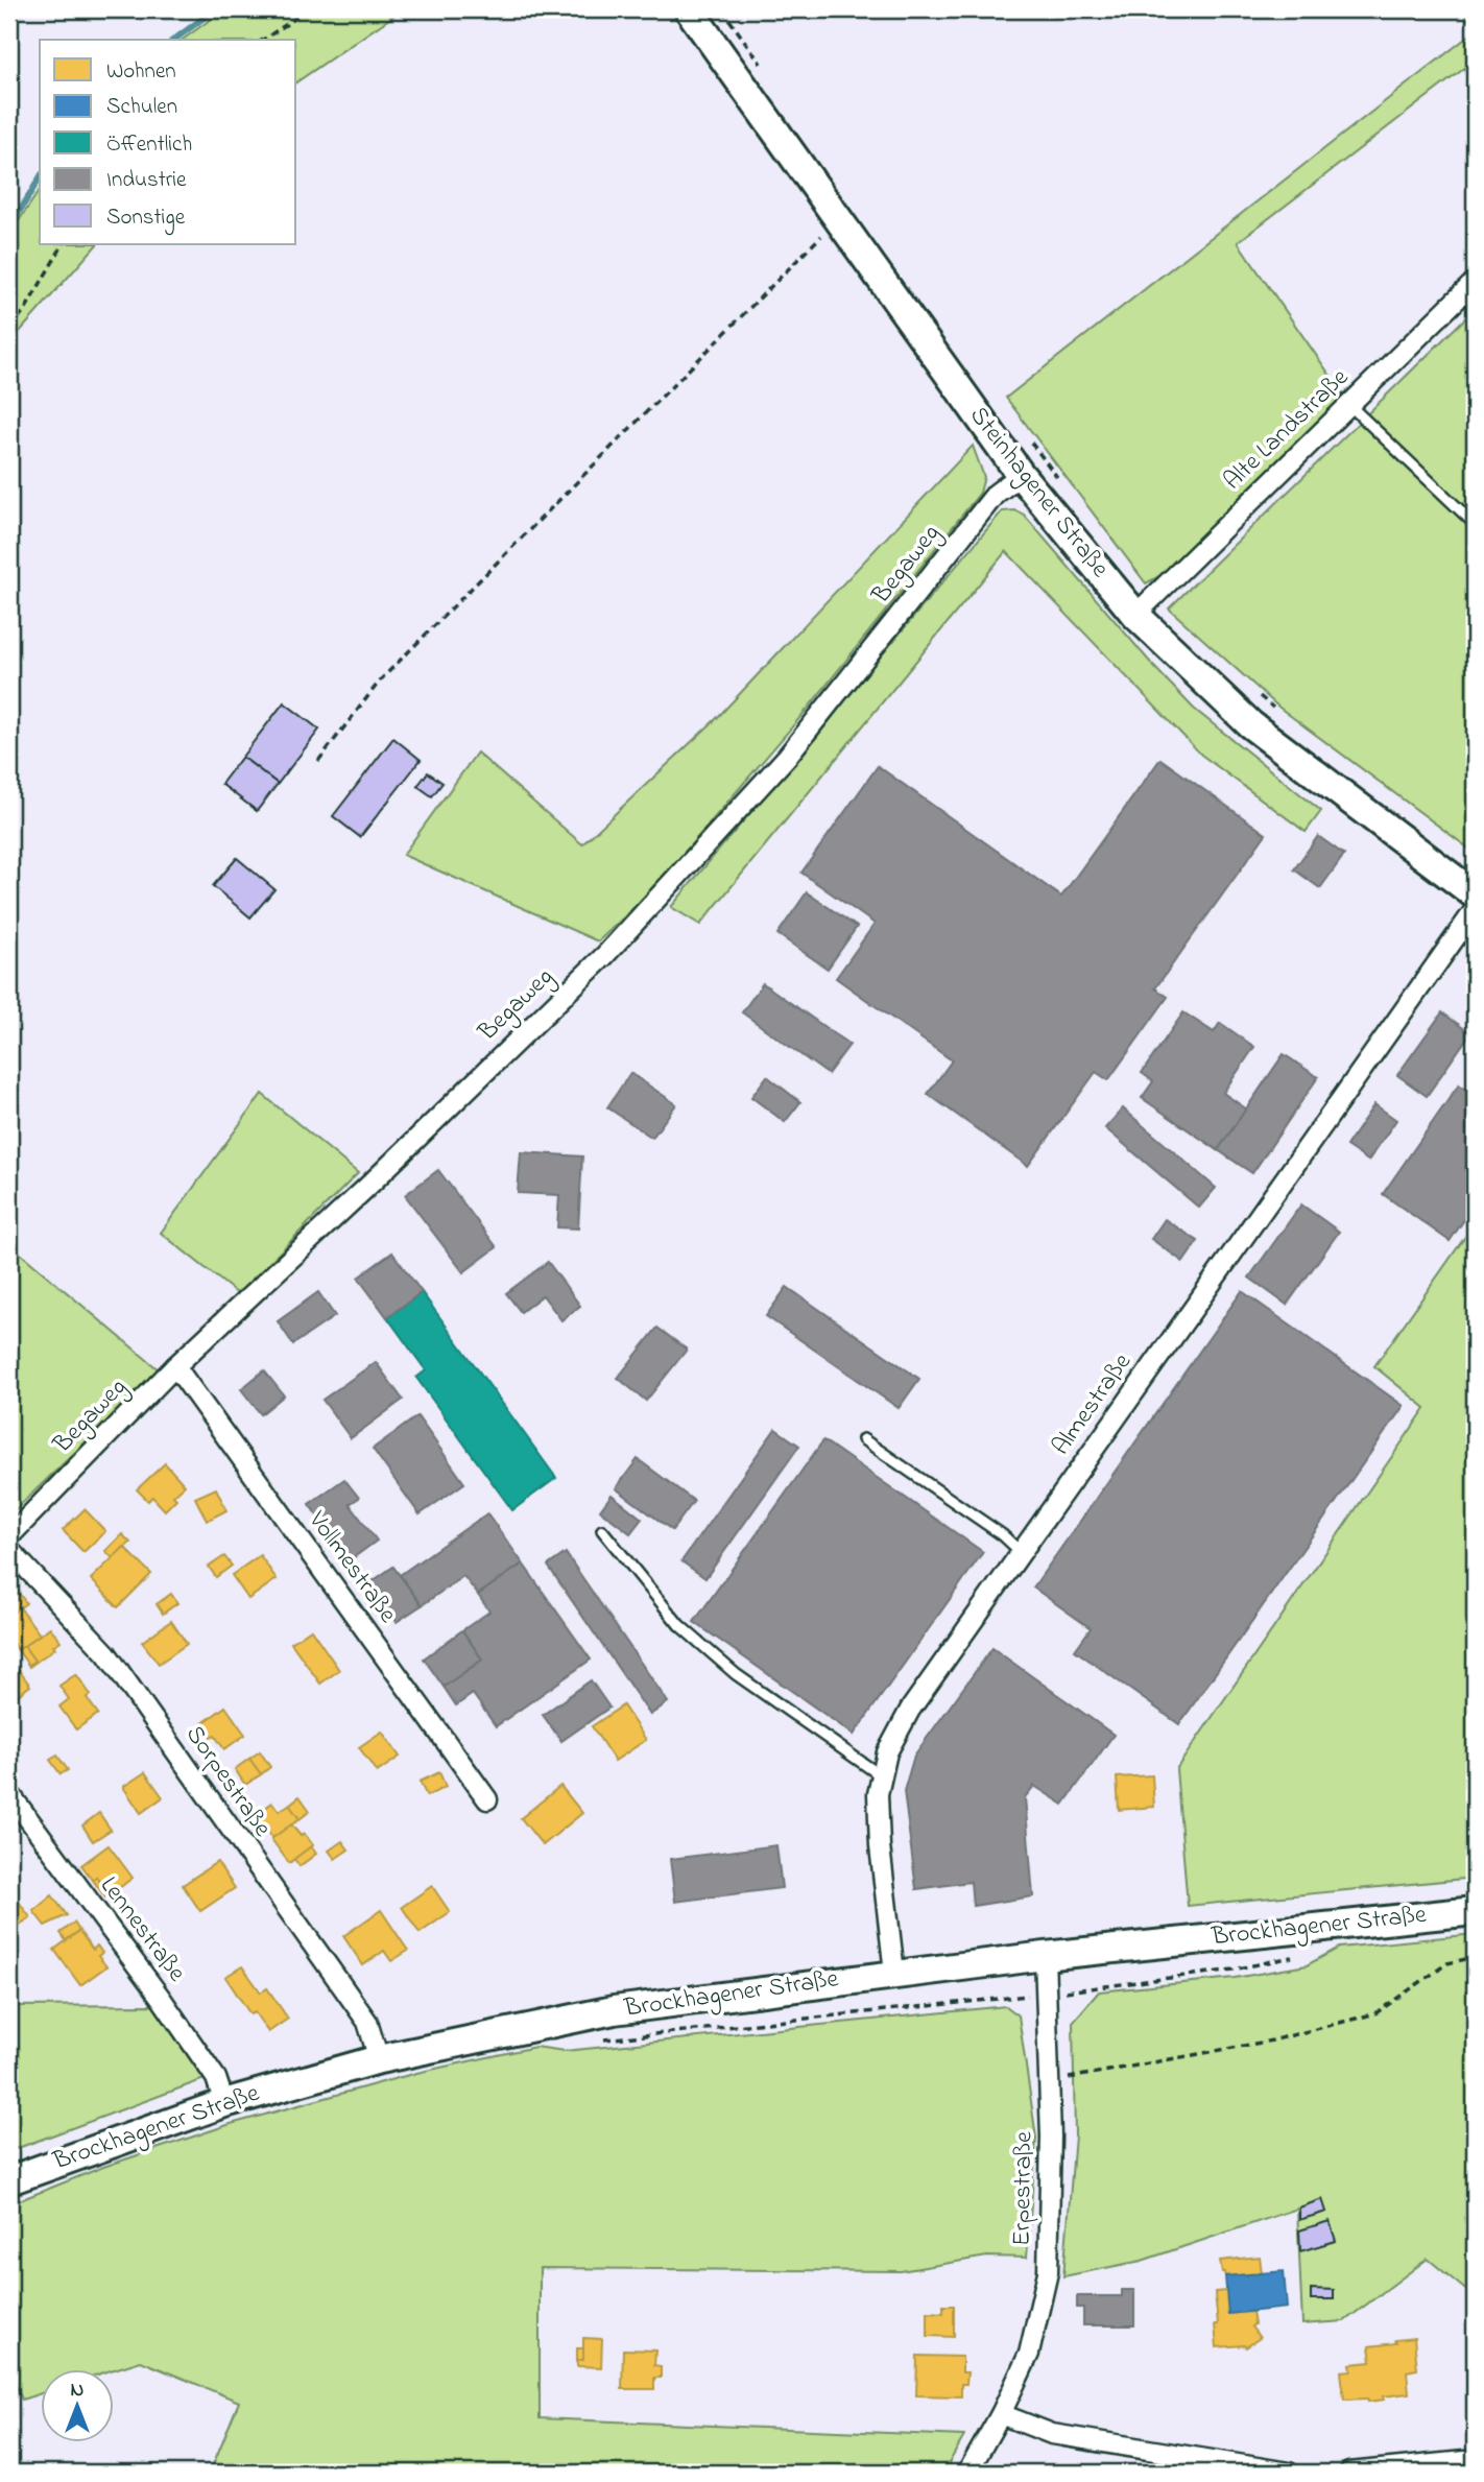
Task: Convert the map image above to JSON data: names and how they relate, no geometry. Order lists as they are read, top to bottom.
{
  "streets": {
    "main road": ["Steinhagener Straße", "Brockhagener Straße"],
    "street": [
      "Alte Landstraße",
      "Begaweg",
      "Almestraße",
      "Vollmestraße",
      "Sorpestraße",
      "Lennestraße",
      "Erpestraße"
    ]
  },
  "crossings": [
    ["Alte Landstraße", "Steinhagener Straße"],
    ["Steinhagener Straße", "Begaweg"],
    ["Begaweg", "Vollmestraße"],
    ["Almestraße", "Brockhagener Straße"],
    ["Sorpestraße", "Brockhagener Straße"],
    ["Brockhagener Straße", "Lennestraße"],
    ["Brockhagener Straße", "Erpestraße"]
  ],
  "legend": [
    "Wohnen",
    "Schulen",
    "Öffentlich",
    "Industrie",
    "Sonstige"
  ],
  "north": "top"
}
